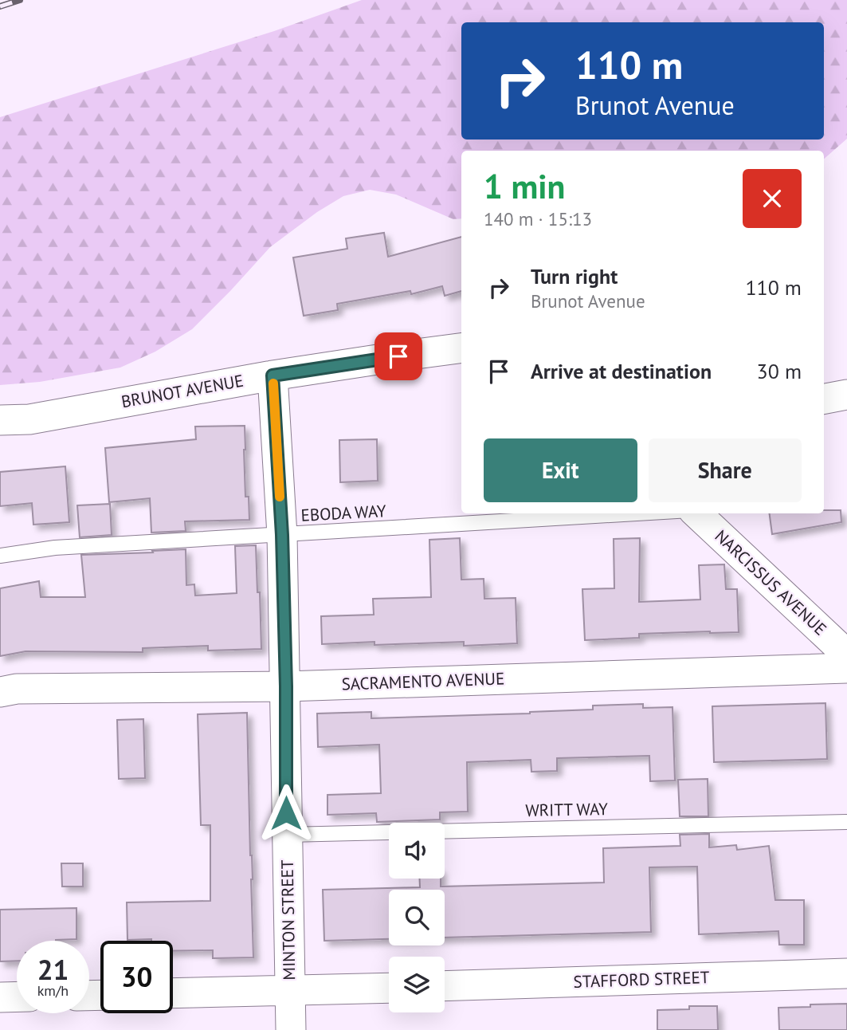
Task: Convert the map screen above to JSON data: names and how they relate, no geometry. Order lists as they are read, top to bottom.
{
  "streets": {
    "street": [
      "BRUNOT AVENUE",
      "NARCISSUS AVENUE",
      "SACRAMENTO AVENUE",
      "MINTON STREET",
      "STAFFORD STREET"
    ],
    "lane": ["EBODA WAY", "WRITT WAY"]
  },
  "crossings": [
    ["BRUNOT AVENUE", "MINTON STREET"],
    ["EBODA WAY", "MINTON STREET"],
    ["SACRAMENTO AVENUE", "MINTON STREET"],
    ["WRITT WAY", "MINTON STREET"]
  ],
  "page": {
    "turn": ["110 m", "Brunot Avenue"],
    "heading": ["1 min", "140 m · 15:13"],
    "list": [
      {
        "name": "Turn right",
        "note": "Brunot Avenue",
        "value": "110 m"
      },
      {
        "name": "Arrive at destination",
        "value": "30 m"
      }
    ],
    "buttons": ["Exit", "Share"],
    "speed": "21 km/h",
    "limit": "30"
  }
}
